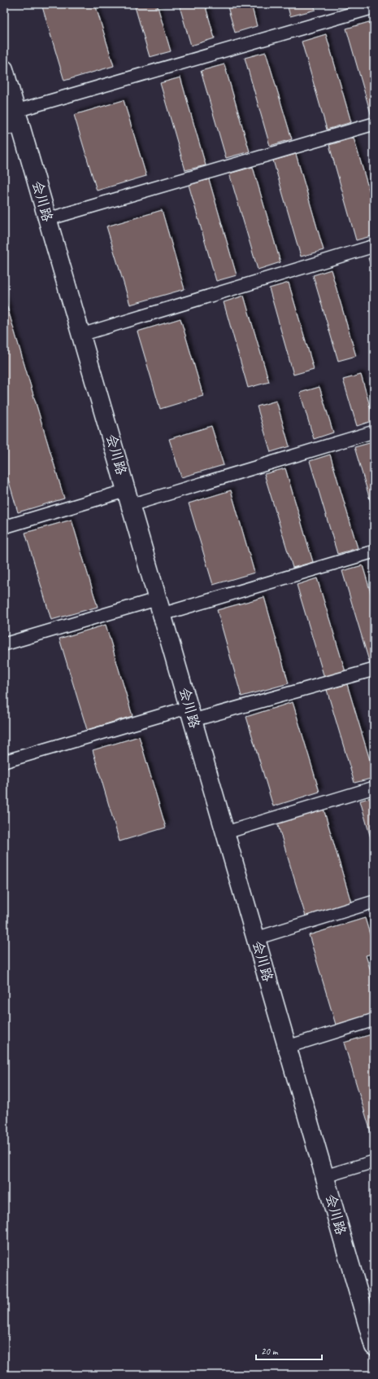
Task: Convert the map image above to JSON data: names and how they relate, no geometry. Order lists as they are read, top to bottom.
{
  "streets": {
    "street": ["会川路"]
  },
  "scale_bar": "20 m"
}
